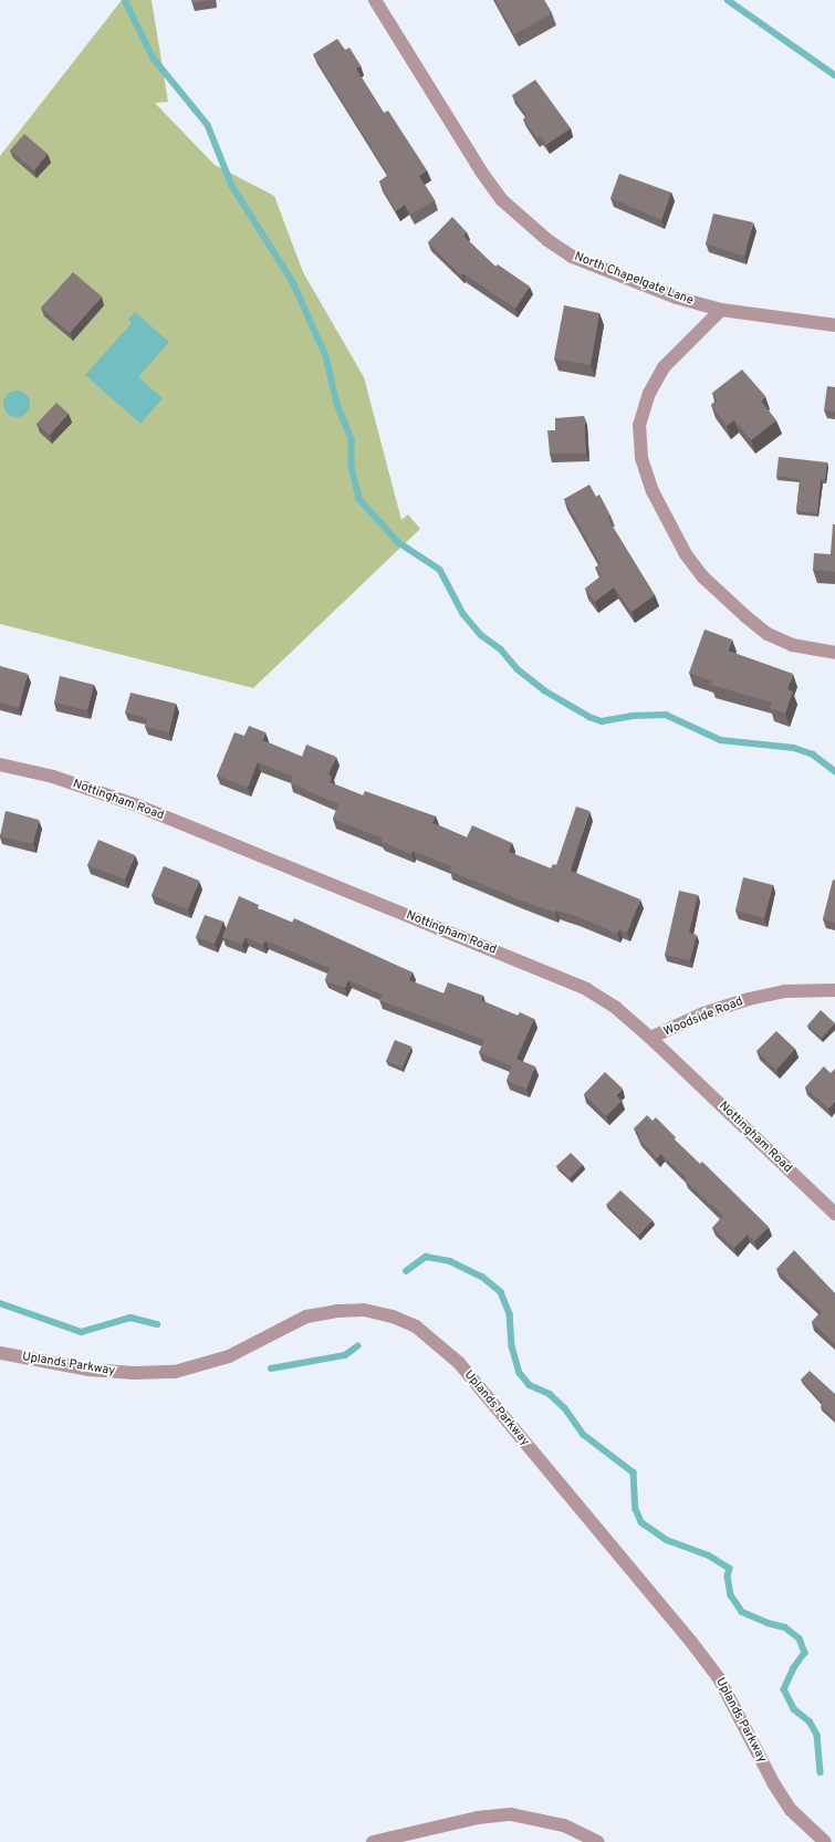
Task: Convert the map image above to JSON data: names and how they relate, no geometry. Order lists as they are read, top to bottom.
{
  "streets": {
    "street": [
      "North Chapelgate Lane",
      "Nottingham Road",
      "Woodside Road",
      "Uplands Parkway"
    ]
  },
  "crossings": [
    ["Nottingham Road", "Woodside Road"]
  ]
}
